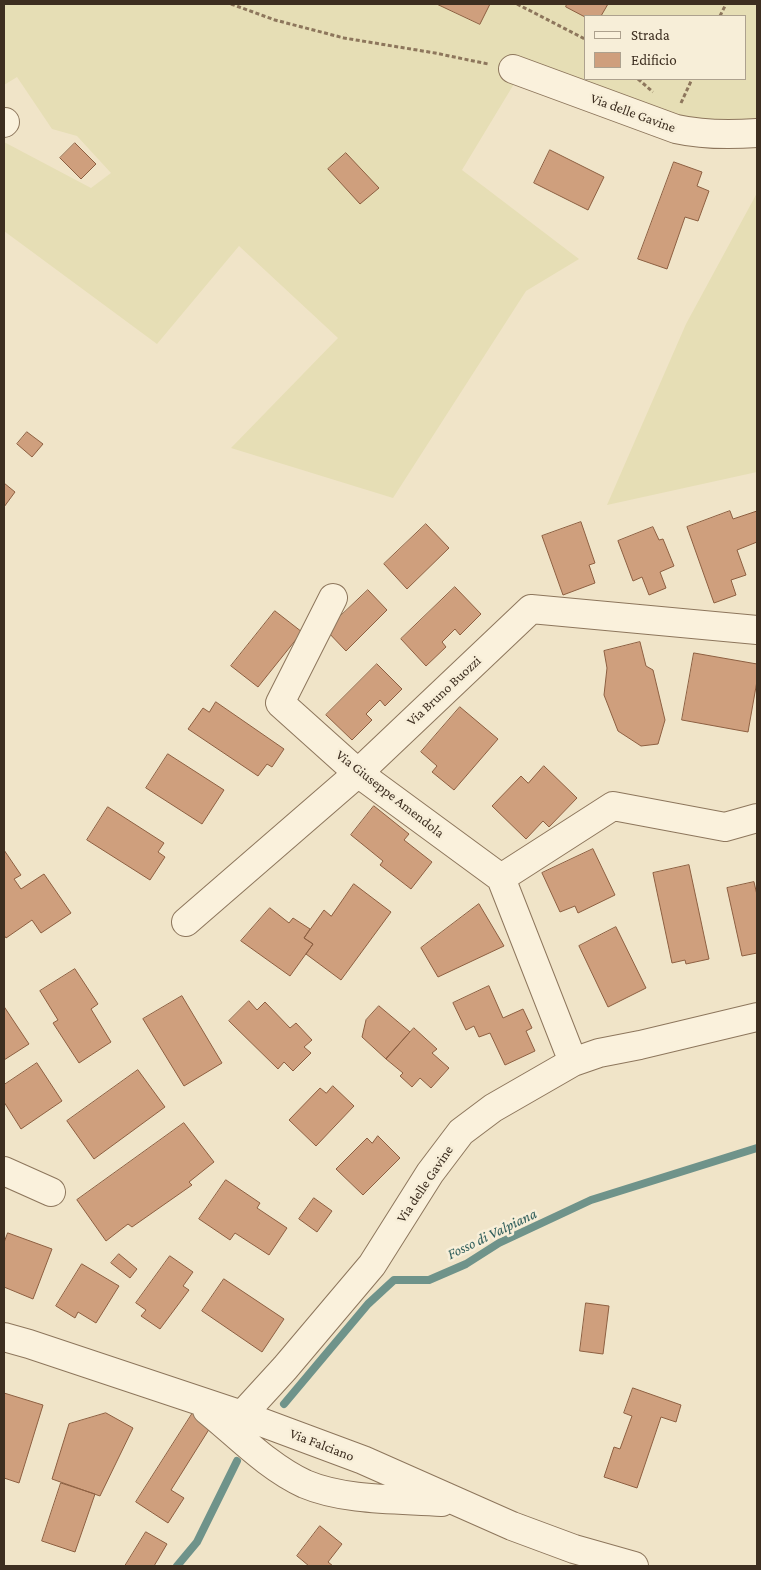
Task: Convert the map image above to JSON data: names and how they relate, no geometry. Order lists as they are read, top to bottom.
{
  "streets": {
    "street": [
      "Via delle Gavine",
      "Via Bruno Buozzi",
      "Via Giuseppe Amendola",
      "Via Falciano"
    ]
  },
  "crossings": [
    ["Via delle Gavine", "Via Falciano"],
    ["Via Bruno Buozzi", "Via Giuseppe Amendola"]
  ],
  "water": ["Fosso di Valpiana"],
  "legend": ["Strada", "Edificio"]
}
